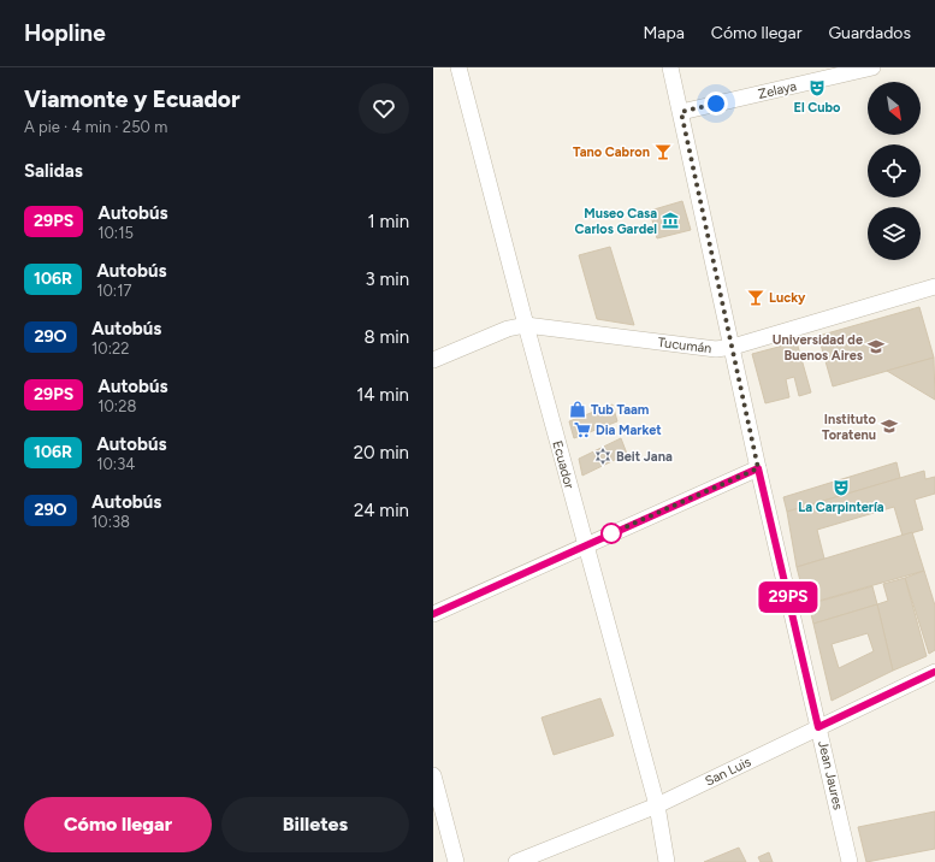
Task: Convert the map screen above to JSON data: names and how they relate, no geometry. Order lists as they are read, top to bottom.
{
  "streets": {
    "street": [
      "Zelaya",
      "Tucumán",
      "Ecuador",
      "San Luis",
      "Jean Jaures"
    ]
  },
  "crossings": [
    ["Zelaya", "Jean Jaures"],
    ["Tucumán", "Ecuador"],
    ["Tucumán", "Jean Jaures"],
    ["Ecuador", "San Luis"],
    ["San Luis", "Jean Jaures"]
  ],
  "places": {
    "theatre": ["El Cubo", "La Carpintería"],
    "bar": ["Tano Cabron", "Lucky"],
    "museum": ["Museo Casa Carlos Gardel"],
    "school or university": ["Universidad de Buenos Aires", "Instituto Toratenu"],
    "shop": ["Tub Taam"],
    "supermarket": ["Dia Market"],
    "synagogue": ["Beit Jana"]
  },
  "lines": ["bus line 29PS"],
  "north": "bottom right",
  "page": {
    "header": "Hopline",
    "nav": ["Mapa", "Cómo llegar", "Guardados"],
    "heading": [
      ["Viamonte y Ecuador", "A pie · 4 min · 250 m"],
      "Salidas"
    ],
    "on_map": "29PS",
    "list": [
      {
        "mark": "29PS",
        "name": "Autobús",
        "note": "10:15",
        "value": "1 min"
      },
      {
        "mark": "106R",
        "name": "Autobús",
        "note": "10:17",
        "value": "3 min"
      },
      {
        "mark": "29O",
        "name": "Autobús",
        "note": "10:22",
        "value": "8 min"
      },
      {
        "mark": "29PS",
        "name": "Autobús",
        "note": "10:28",
        "value": "14 min"
      },
      {
        "mark": "106R",
        "name": "Autobús",
        "note": "10:34",
        "value": "20 min"
      },
      {
        "mark": "29O",
        "name": "Autobús",
        "note": "10:38",
        "value": "24 min"
      }
    ],
    "buttons": ["Cómo llegar", "Billetes"]
  }
}
